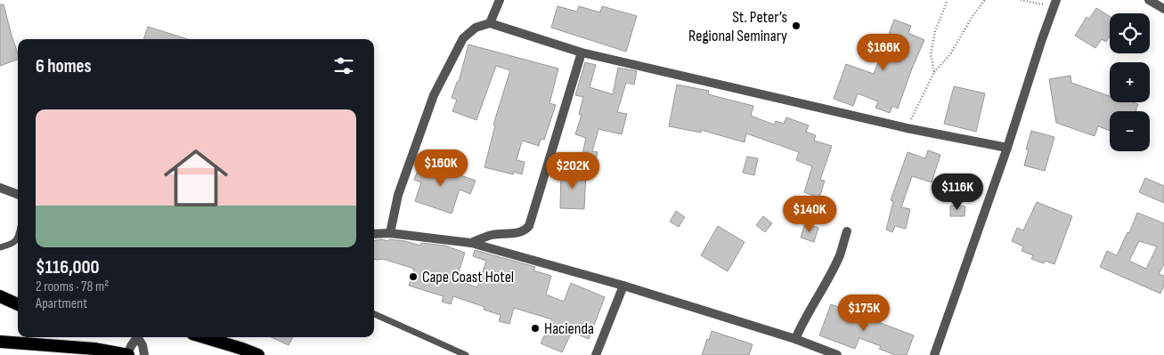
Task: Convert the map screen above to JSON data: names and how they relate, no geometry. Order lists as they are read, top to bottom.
{
  "places": ["St. Peter’s Regional Seminary", "Cape Coast Hotel", "Hacienda"],
  "page": {
    "map_buttons": ["+", "−"],
    "price": [
      "$166K",
      "$160K",
      "$202K",
      "$116K",
      "$140K",
      "$175K"
    ],
    "heading": "6 homes",
    "list": [
      {
        "name": "$116,000",
        "note": "2 rooms · 78 m² · Apartment"
      }
    ]
  }
}
